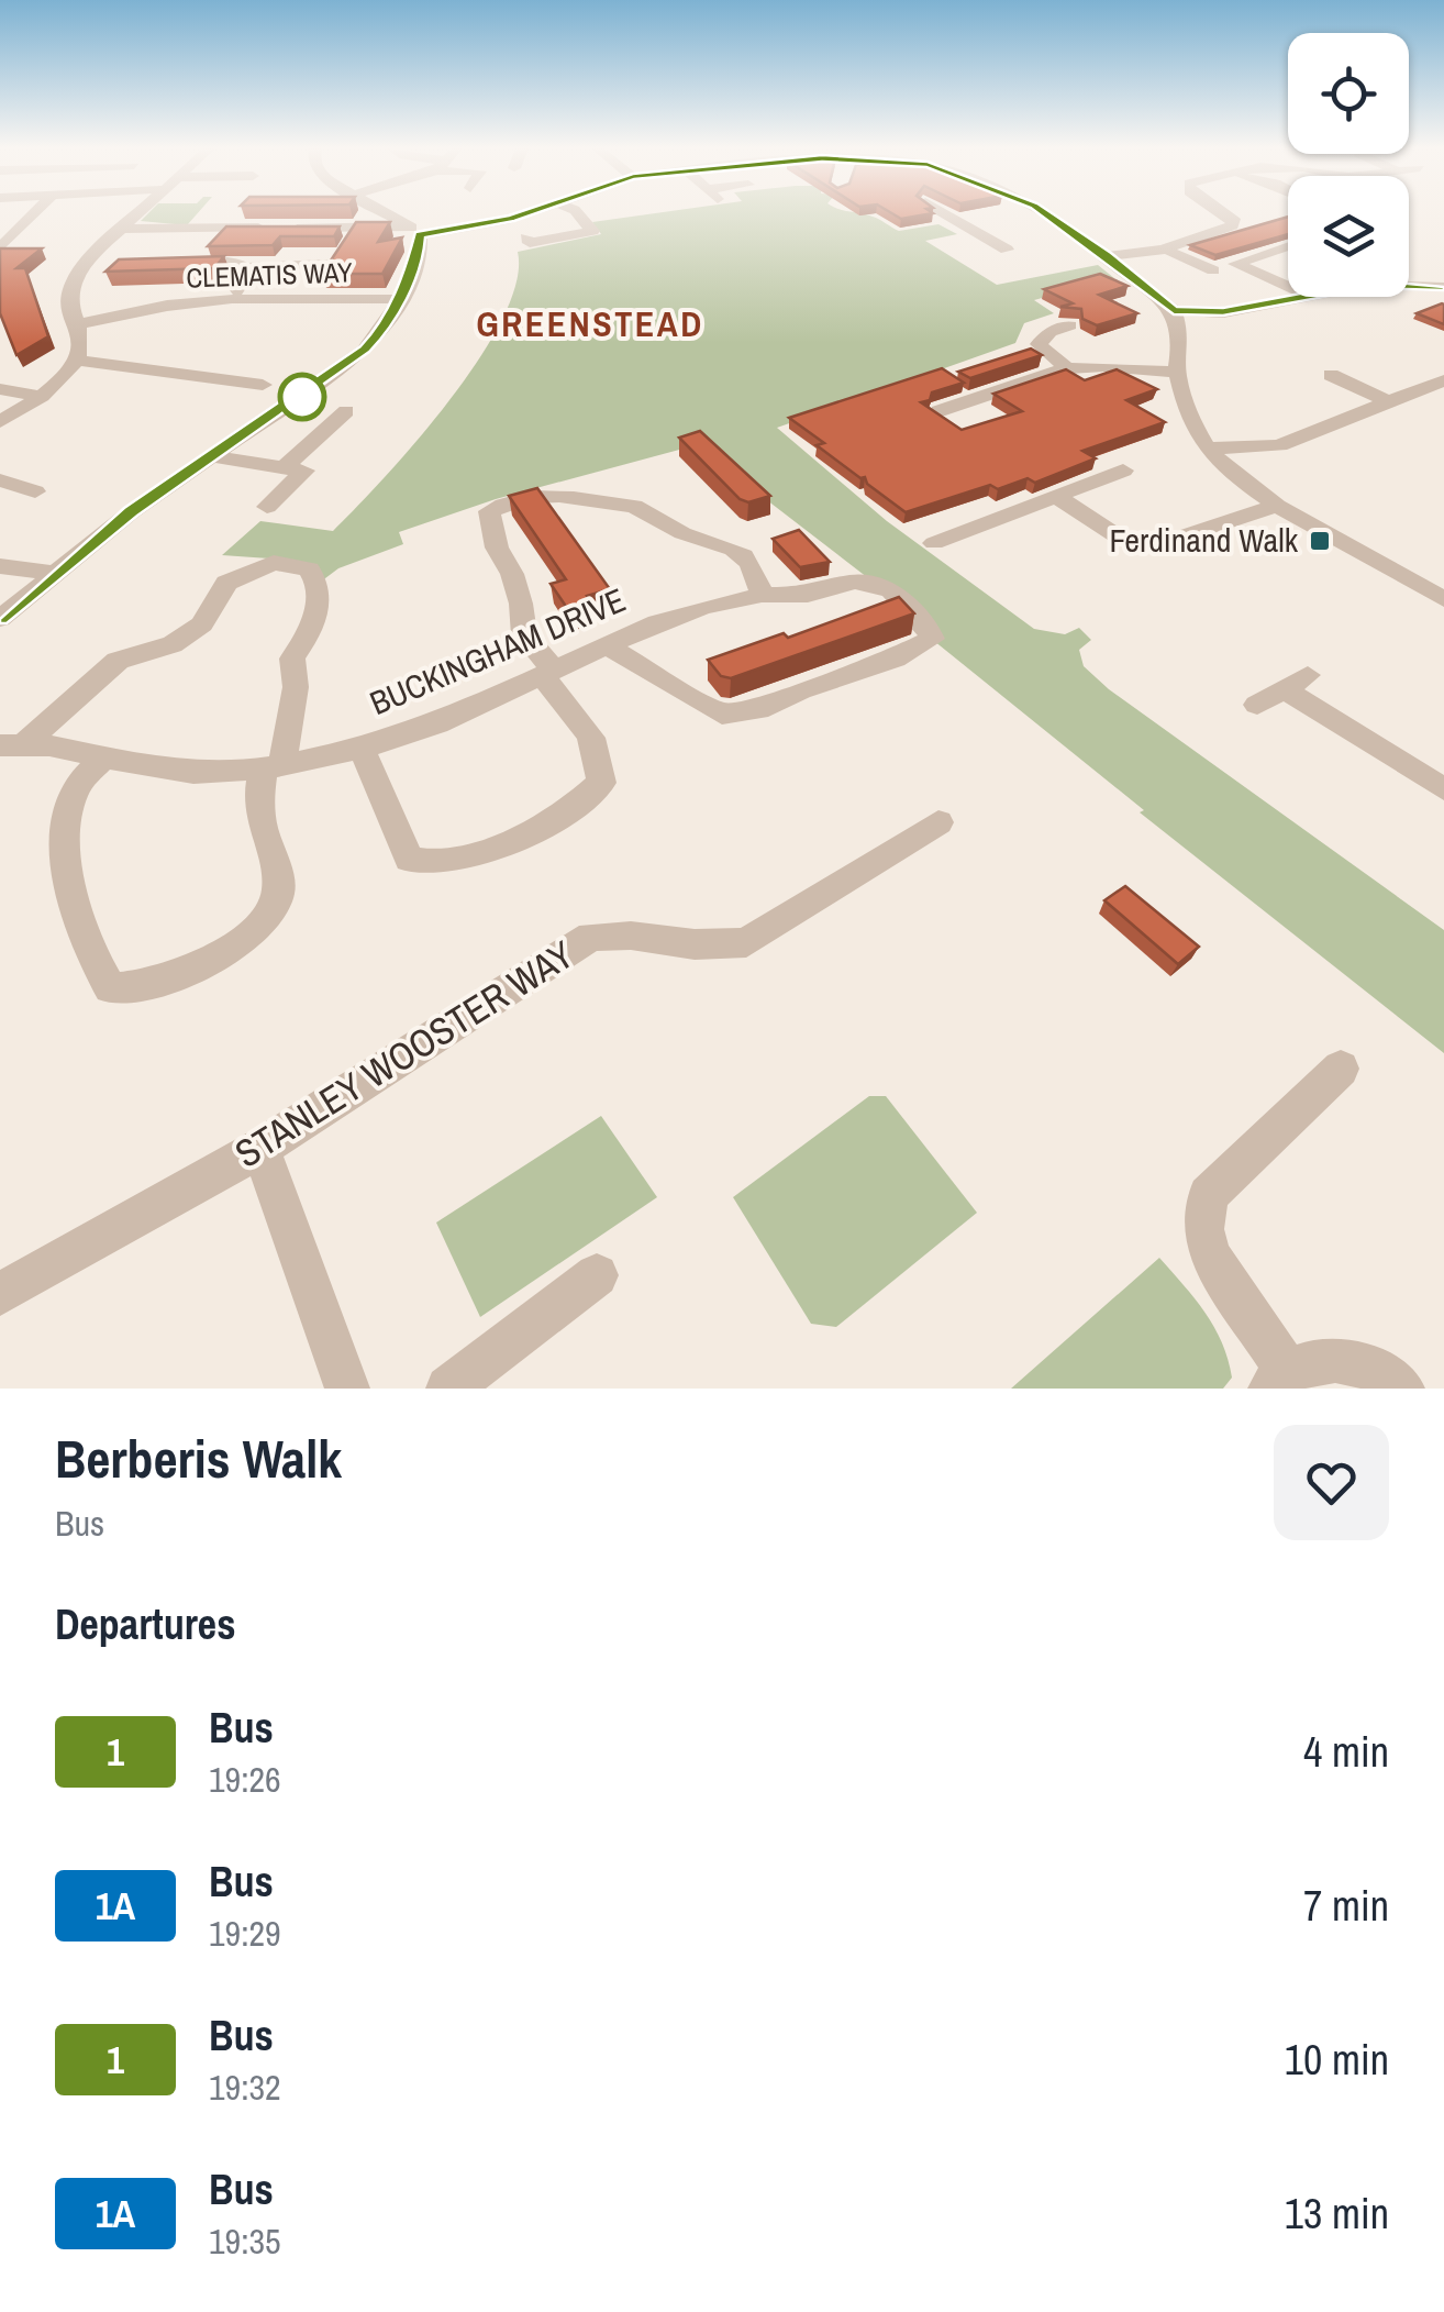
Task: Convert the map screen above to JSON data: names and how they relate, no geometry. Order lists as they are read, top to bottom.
{
  "streets": {
    "street": ["CLEMATIS WAY", "BUCKINGHAM DRIVE", "STANLEY WOOSTER WAY"]
  },
  "districts": ["GREENSTEAD"],
  "places": {
    "transit": ["Ferdinand Walk"]
  },
  "lines": ["bus line 1"],
  "page": {
    "heading": [
      ["Berberis Walk", "Bus"],
      "Departures"
    ],
    "list": [
      {
        "mark": "1",
        "name": "Bus",
        "note": "19:26",
        "value": "4 min"
      },
      {
        "mark": "1A",
        "name": "Bus",
        "note": "19:29",
        "value": "7 min"
      },
      {
        "mark": "1",
        "name": "Bus",
        "note": "19:32",
        "value": "10 min"
      },
      {
        "mark": "1A",
        "name": "Bus",
        "note": "19:35",
        "value": "13 min"
      }
    ]
  }
}
